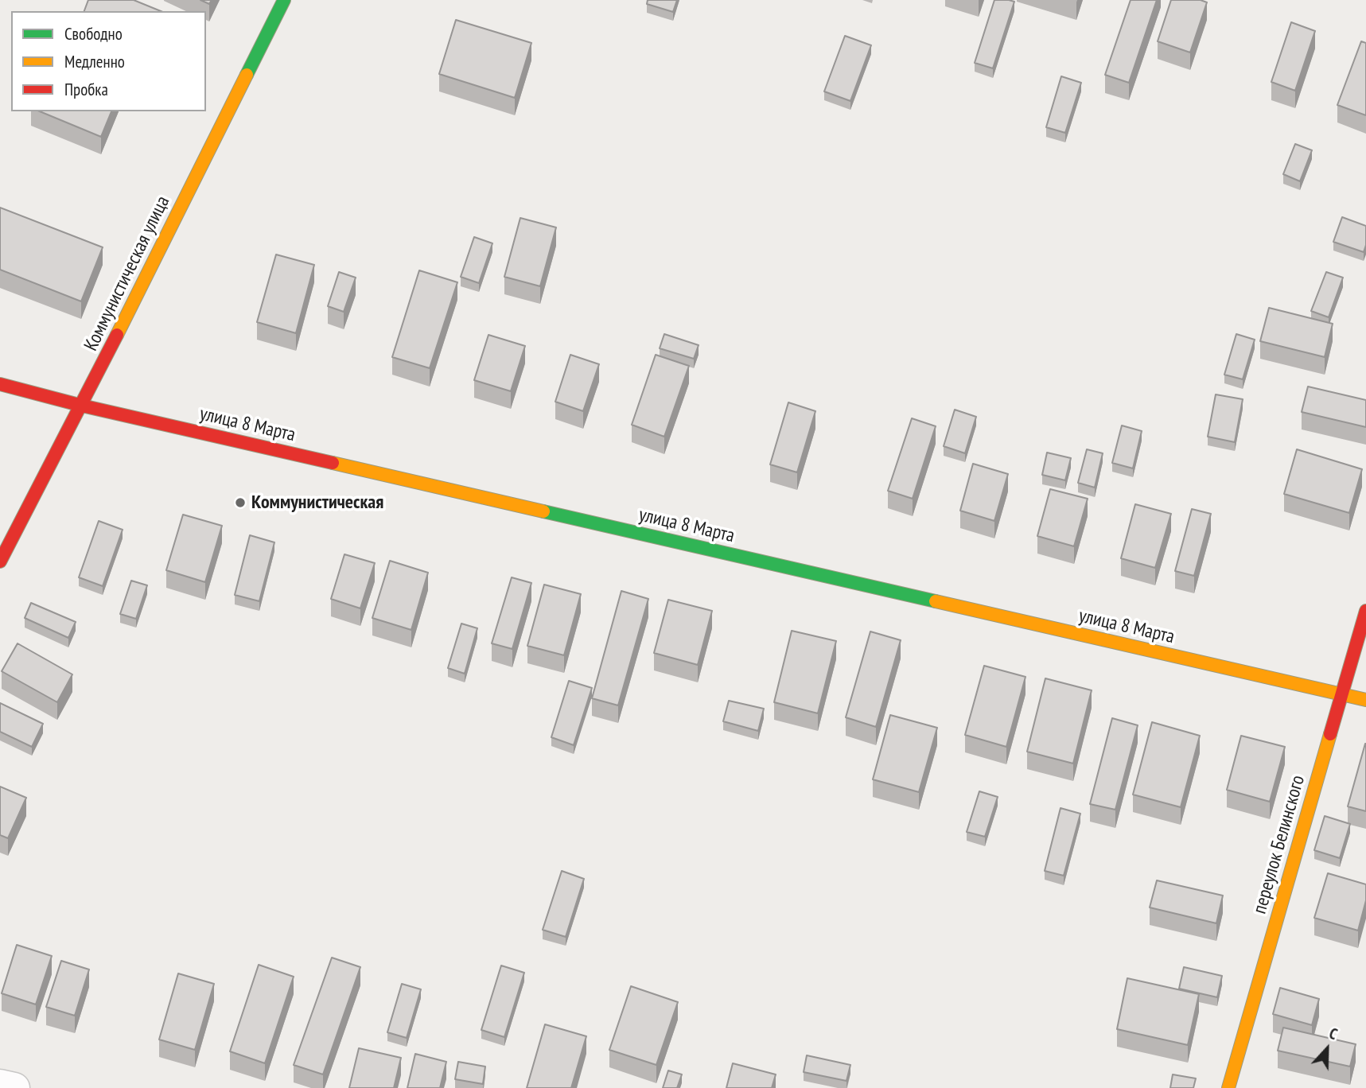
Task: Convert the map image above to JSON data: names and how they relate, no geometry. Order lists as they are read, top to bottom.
{
  "streets": {
    "main road": ["Коммунистическая улица", "улица 8 Марта", "переулок Белинского"]
  },
  "crossings": [
    ["Коммунистическая улица", "улица 8 Марта"],
    ["улица 8 Марта", "переулок Белинского"]
  ],
  "places": ["Коммунистическая"],
  "legend": ["Свободно", "Медленно", "Пробка"],
  "north": "top"
}
